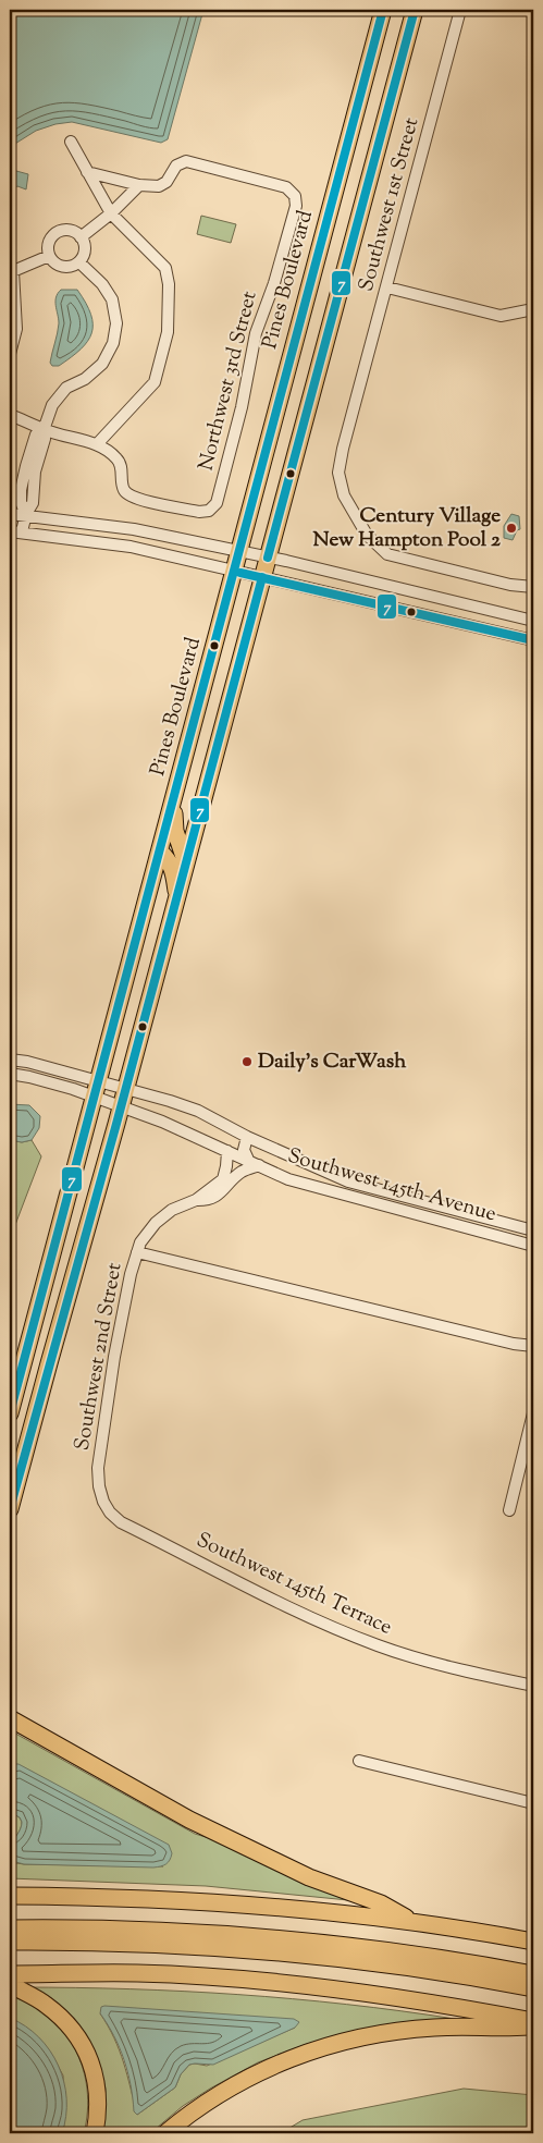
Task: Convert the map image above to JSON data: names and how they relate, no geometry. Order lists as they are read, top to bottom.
{
  "streets": {
    "highway": ["Pines Boulevard"],
    "street": [
      "Southwest 1st Street",
      "Northwest 3rd Street",
      "Southwest 145th Avenue",
      "Southwest 2nd Street",
      "Southwest 145th Terrace"
    ]
  },
  "crossings": [
    ["Pines Boulevard", "Southwest 145th Avenue"],
    ["Southwest 145th Avenue", "Southwest 2nd Street"],
    ["Southwest 2nd Street", "Southwest 145th Terrace"]
  ],
  "places": ["Century Village New Hampton Pool 2", "Daily's CarWash"],
  "lines": ["transit line 7"]
}
